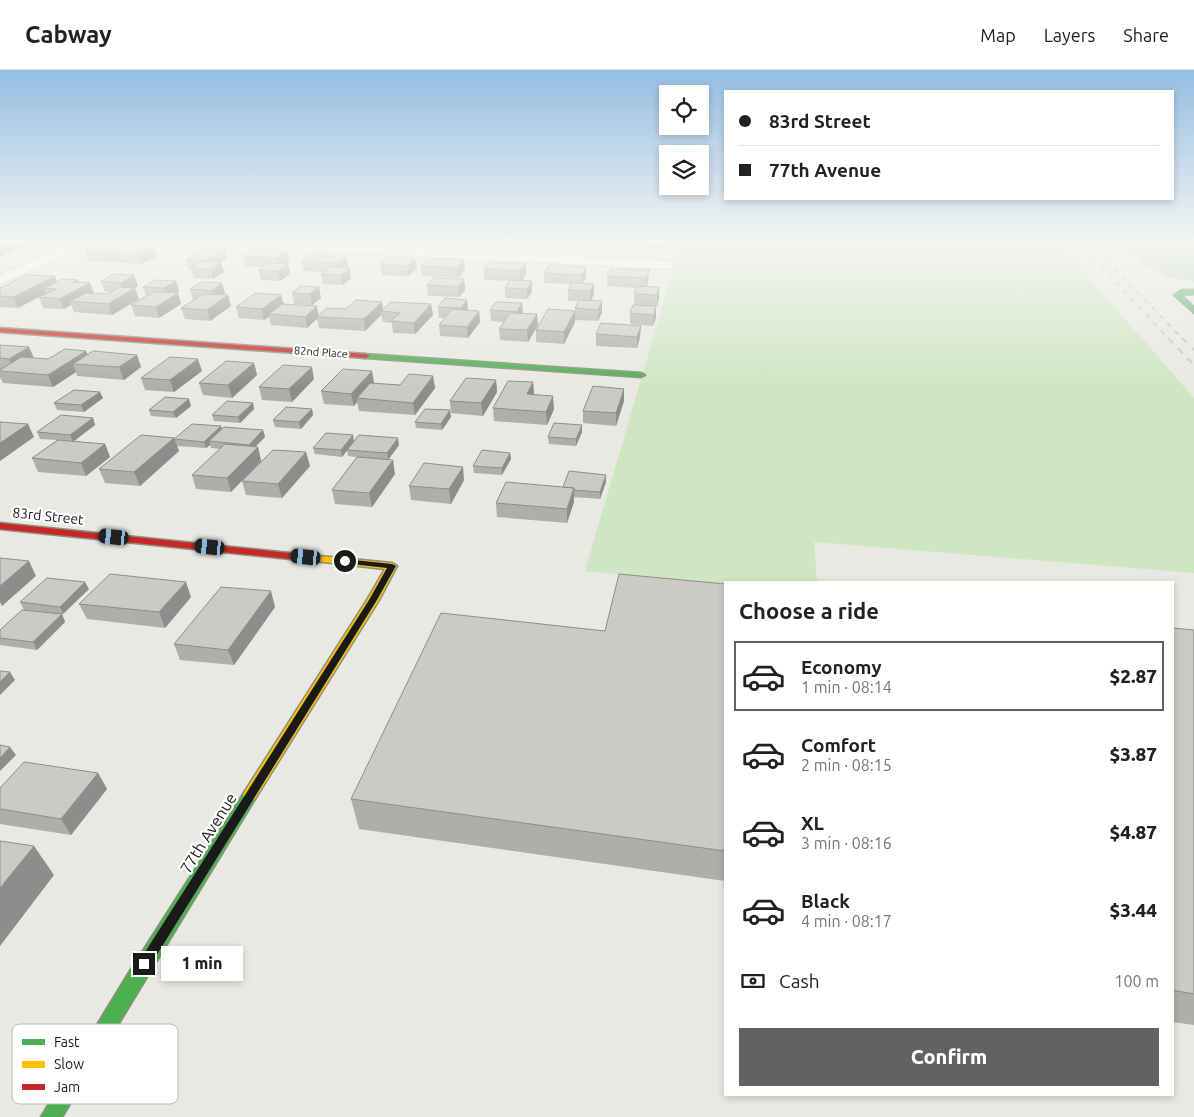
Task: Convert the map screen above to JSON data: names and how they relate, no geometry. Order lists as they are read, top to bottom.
{
  "streets": {
    "street": ["82nd Place", "83rd Street", "77th Avenue"]
  },
  "crossings": [
    ["83rd Street", "77th Avenue"]
  ],
  "legend": ["Fast", "Slow", "Jam"],
  "page": {
    "header": "Cabway",
    "nav": ["Map", "Layers", "Share"],
    "banner": ["83rd Street", "77th Avenue"],
    "heading": "Choose a ride",
    "list": [
      {
        "name": "Economy",
        "note": "1 min · 08:14",
        "value": "$2.87"
      },
      {
        "name": "Comfort",
        "note": "2 min · 08:15",
        "value": "$3.87"
      },
      {
        "name": "XL",
        "note": "3 min · 08:16",
        "value": "$4.87"
      },
      {
        "name": "Black",
        "note": "4 min · 08:17",
        "value": "$3.44"
      }
    ],
    "bubble": "1 min",
    "pay": ["Cash", "100 m"],
    "buttons": "Confirm"
  }
}
